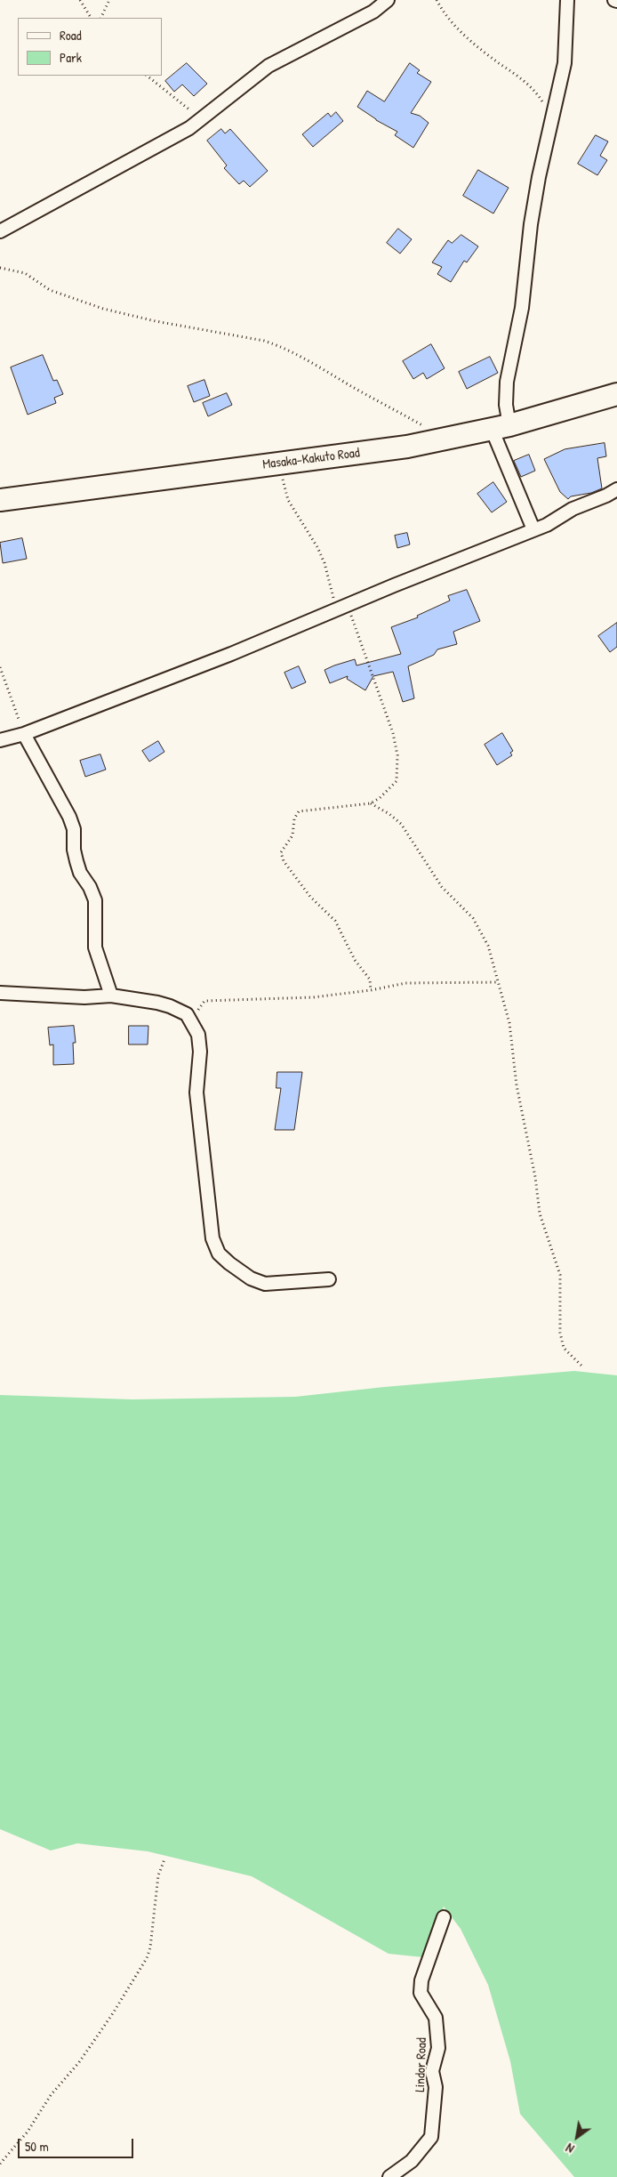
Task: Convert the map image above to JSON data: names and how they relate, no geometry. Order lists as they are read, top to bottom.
{
  "streets": {
    "highway": ["Masaka-Kakuto Road"],
    "street": ["Lindor Road"]
  },
  "legend": ["Road", "Park"],
  "scale_bar": "50 m",
  "north": "bottom left"
}
